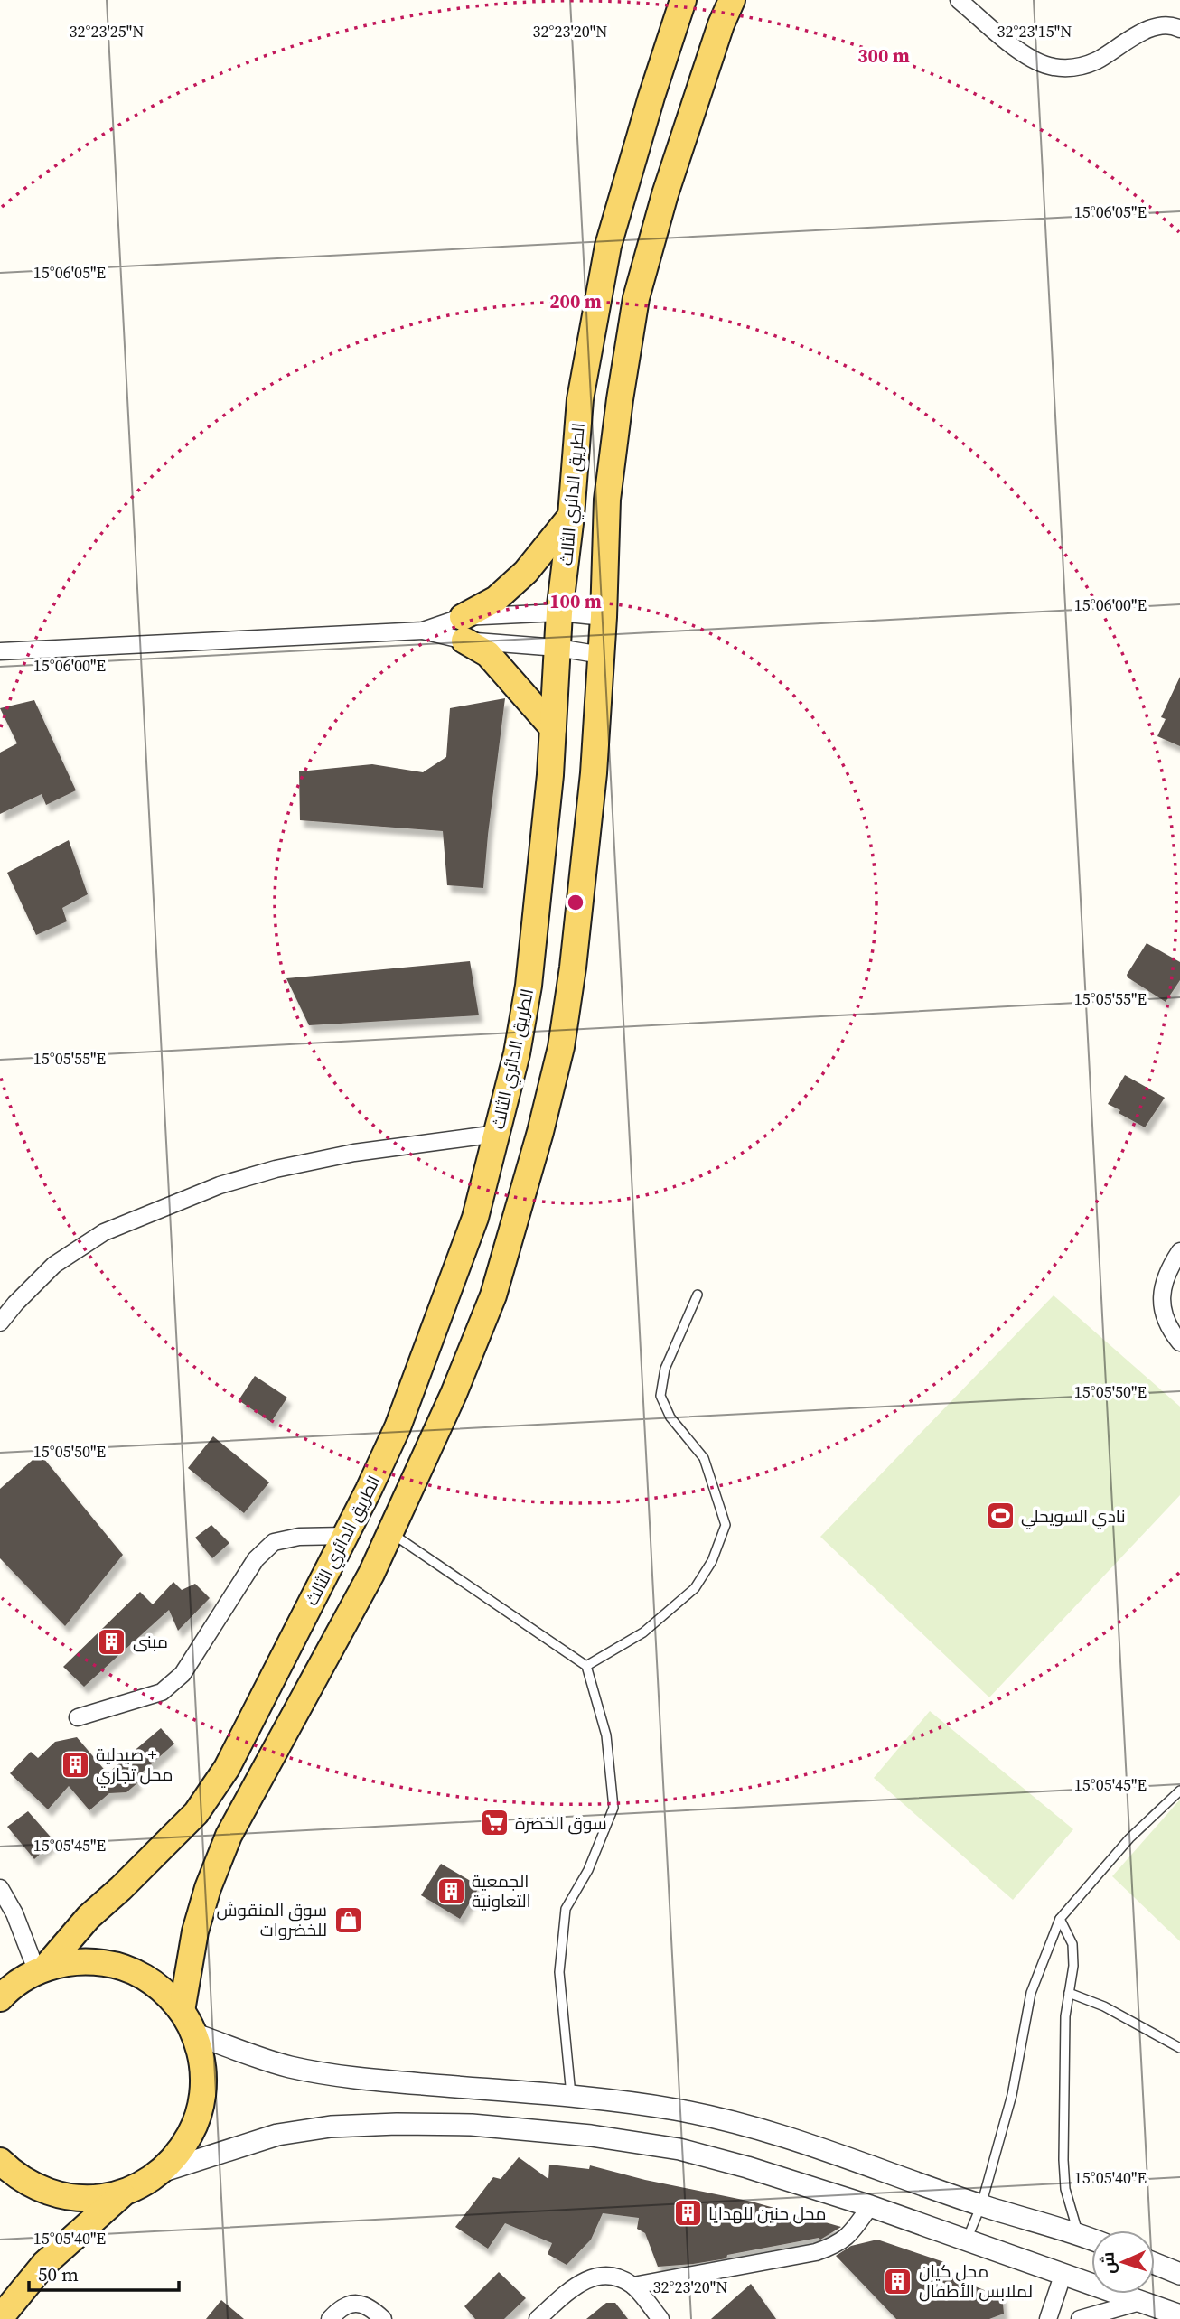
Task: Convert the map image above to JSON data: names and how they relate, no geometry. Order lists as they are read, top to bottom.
{
  "streets": {
    "main road": ["الطريق الدائري الثالث"]
  },
  "places": {
    "sports": ["نادي السويحلي"],
    "building": [
      "مبنى",
      "صيدلية + محل تجاري",
      "الجمعية التعاونية",
      "محل حنين للهدايا",
      "محل كيان لملابس الأطفال"
    ],
    "supermarket": ["سوق الخضرة"],
    "shop": ["سوق المنقوش للخضروات"]
  },
  "scale_bar": "50 m",
  "north": "left",
  "coordinates": [
    "32°23'25\"N",
    "32°23'20\"N",
    "32°23'15\"N",
    "15°06'05\"E",
    "15°06'00\"E",
    "15°05'55\"E",
    "15°05'50\"E",
    "15°05'45\"E",
    "15°05'40\"E"
  ],
  "rings": ["300 m", "200 m", "100 m"]
}
